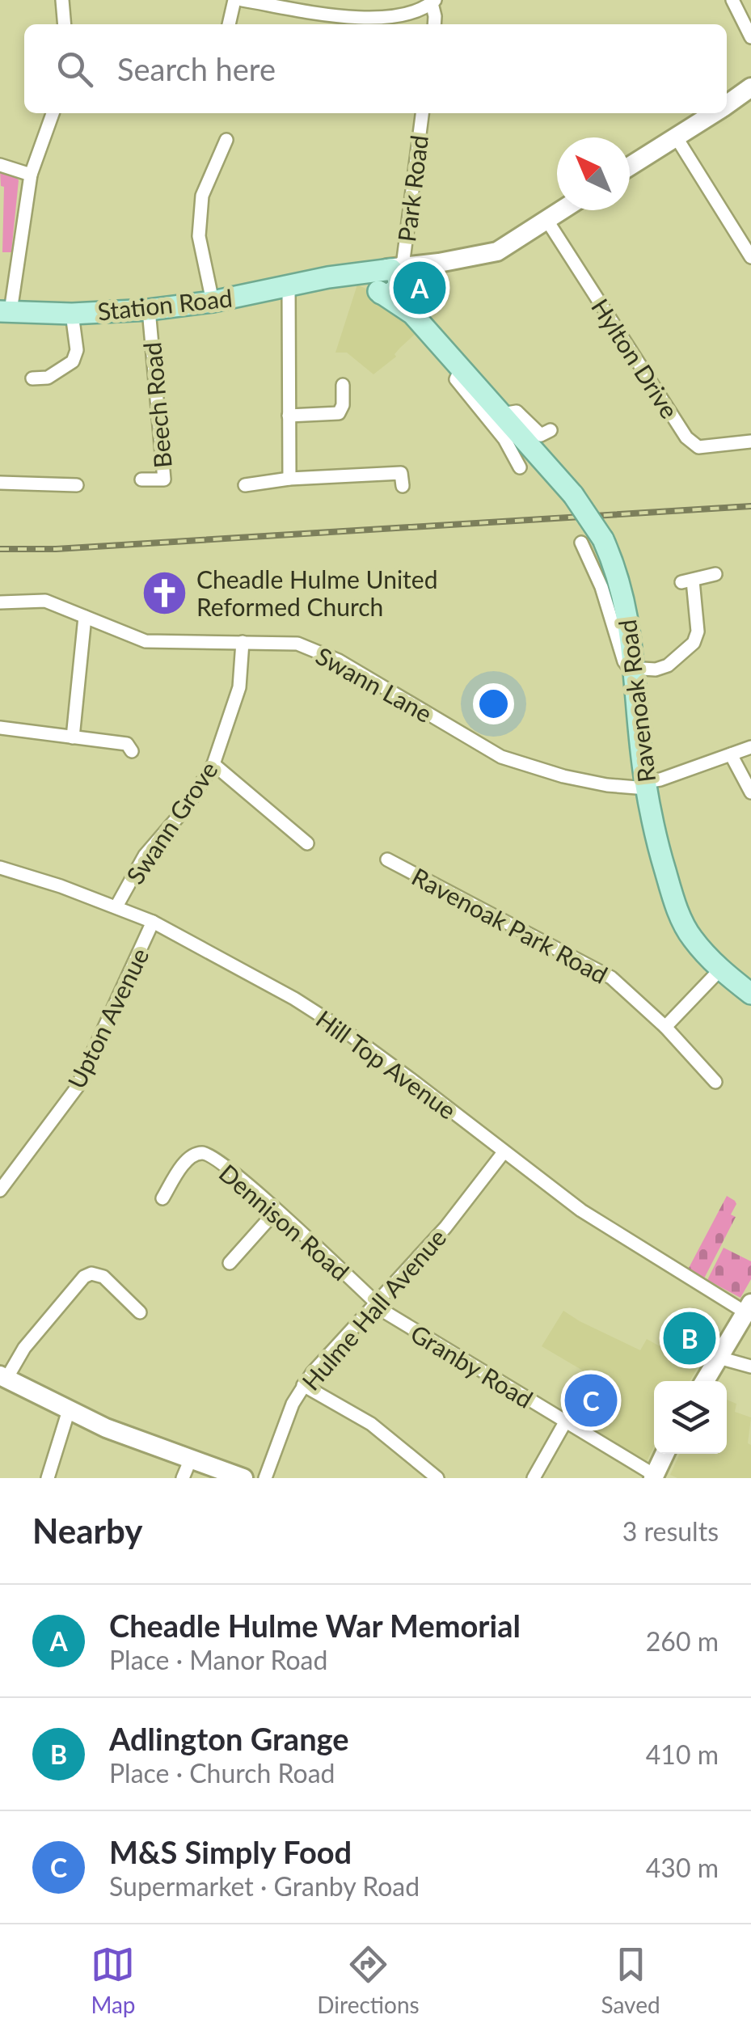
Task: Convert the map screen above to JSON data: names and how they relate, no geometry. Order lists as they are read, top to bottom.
{
  "streets": {
    "main road": ["Station Road", "Ravenoak Road"],
    "street": [
      "Park Road",
      "Hylton Drive",
      "Beech Road",
      "Swann Lane",
      "Swann Grove",
      "Ravenoak Park Road",
      "Upton Avenue",
      "Hill Top Avenue",
      "Dennison Road",
      "Hulme Hall Avenue",
      "Granby Road"
    ]
  },
  "crossings": [
    ["Park Road", "Station Road"],
    ["Park Road", "Ravenoak Road"],
    ["Station Road", "Beech Road"],
    ["Station Road", "Ravenoak Road"],
    ["Swann Lane", "Ravenoak Road"],
    ["Swann Lane", "Swann Grove"],
    ["Swann Grove", "Hill Top Avenue"],
    ["Upton Avenue", "Hill Top Avenue"],
    ["Hill Top Avenue", "Hulme Hall Avenue"],
    ["Dennison Road", "Hulme Hall Avenue"],
    ["Dennison Road", "Granby Road"],
    ["Hulme Hall Avenue", "Granby Road"]
  ],
  "places": {
    "church": ["Cheadle Hulme United Reformed Church"]
  },
  "north": "top left",
  "page": {
    "search": "Search here",
    "pins": ["A", "B", "C"],
    "heading": ["Nearby", "3 results"],
    "list": [
      {
        "mark": "A",
        "name": "Cheadle Hulme War Memorial",
        "note": "Place · Manor Road",
        "value": "260 m"
      },
      {
        "mark": "B",
        "name": "Adlington Grange",
        "note": "Place · Church Road",
        "value": "410 m"
      },
      {
        "mark": "C",
        "name": "M&S Simply Food",
        "note": "Supermarket · Granby Road",
        "value": "430 m"
      }
    ],
    "nav": ["Map", "Directions", "Saved"]
  }
}
